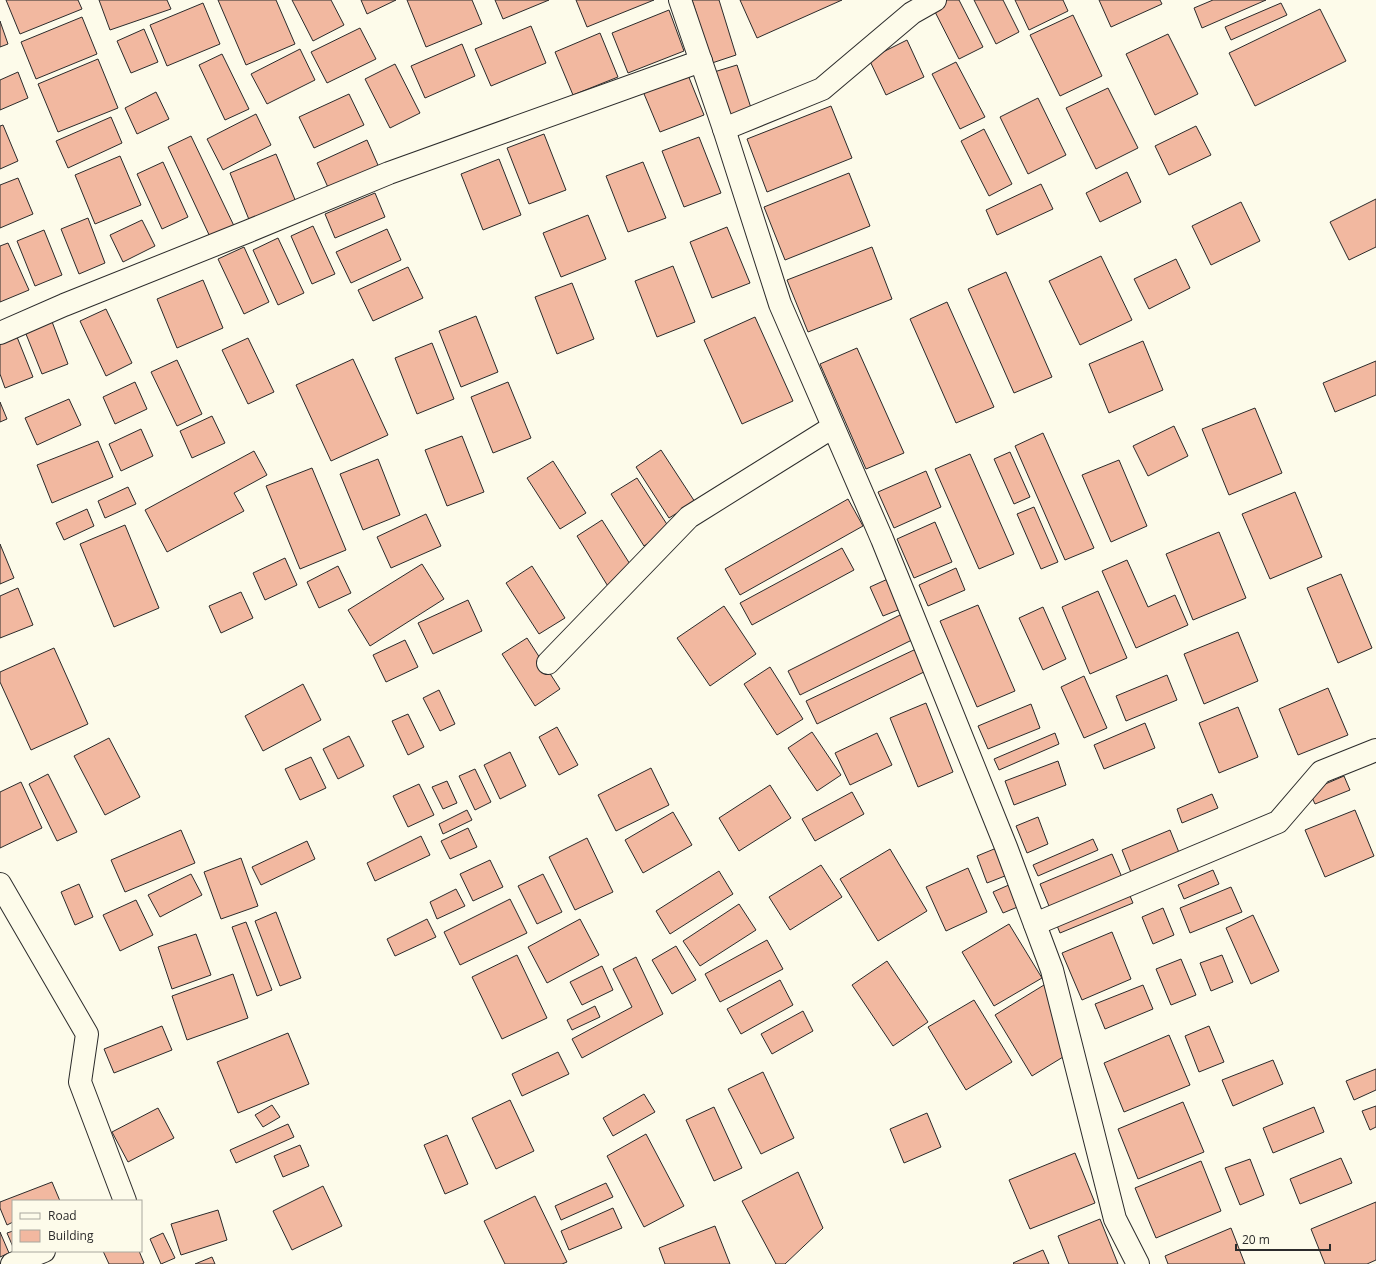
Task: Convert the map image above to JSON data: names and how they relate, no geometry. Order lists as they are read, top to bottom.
{
  "legend": ["Road", "Building"],
  "scale_bar": "20 m"
}
